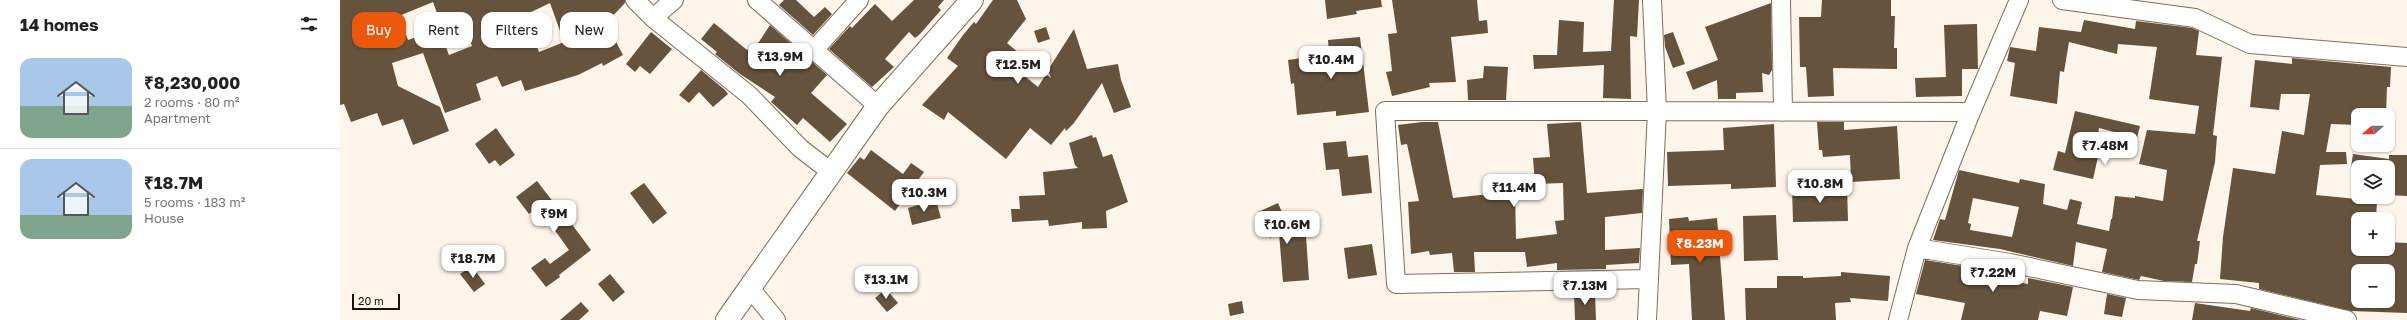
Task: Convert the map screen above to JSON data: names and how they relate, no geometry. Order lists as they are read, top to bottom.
{
  "scale_bar": "20 m",
  "north": "left",
  "page": {
    "heading": "14 homes",
    "chip": [
      "Buy",
      "Rent",
      "Filters",
      "New"
    ],
    "price": [
      "₹13.9M",
      "₹10.4M",
      "₹12.5M",
      "₹7.48M",
      "₹10.8M",
      "₹11.4M",
      "₹10.3M",
      "₹9M",
      "₹10.6M",
      "₹8.23M",
      "₹18.7M",
      "₹7.22M",
      "₹13.1M",
      "₹7.13M"
    ],
    "list": [
      {
        "name": "₹8,230,000",
        "note": "2 rooms · 80 m² · Apartment"
      },
      {
        "name": "₹18.7M",
        "note": "5 rooms · 183 m² · House"
      }
    ],
    "map_buttons": ["+", "−"],
    "scale": "20 m"
  }
}
